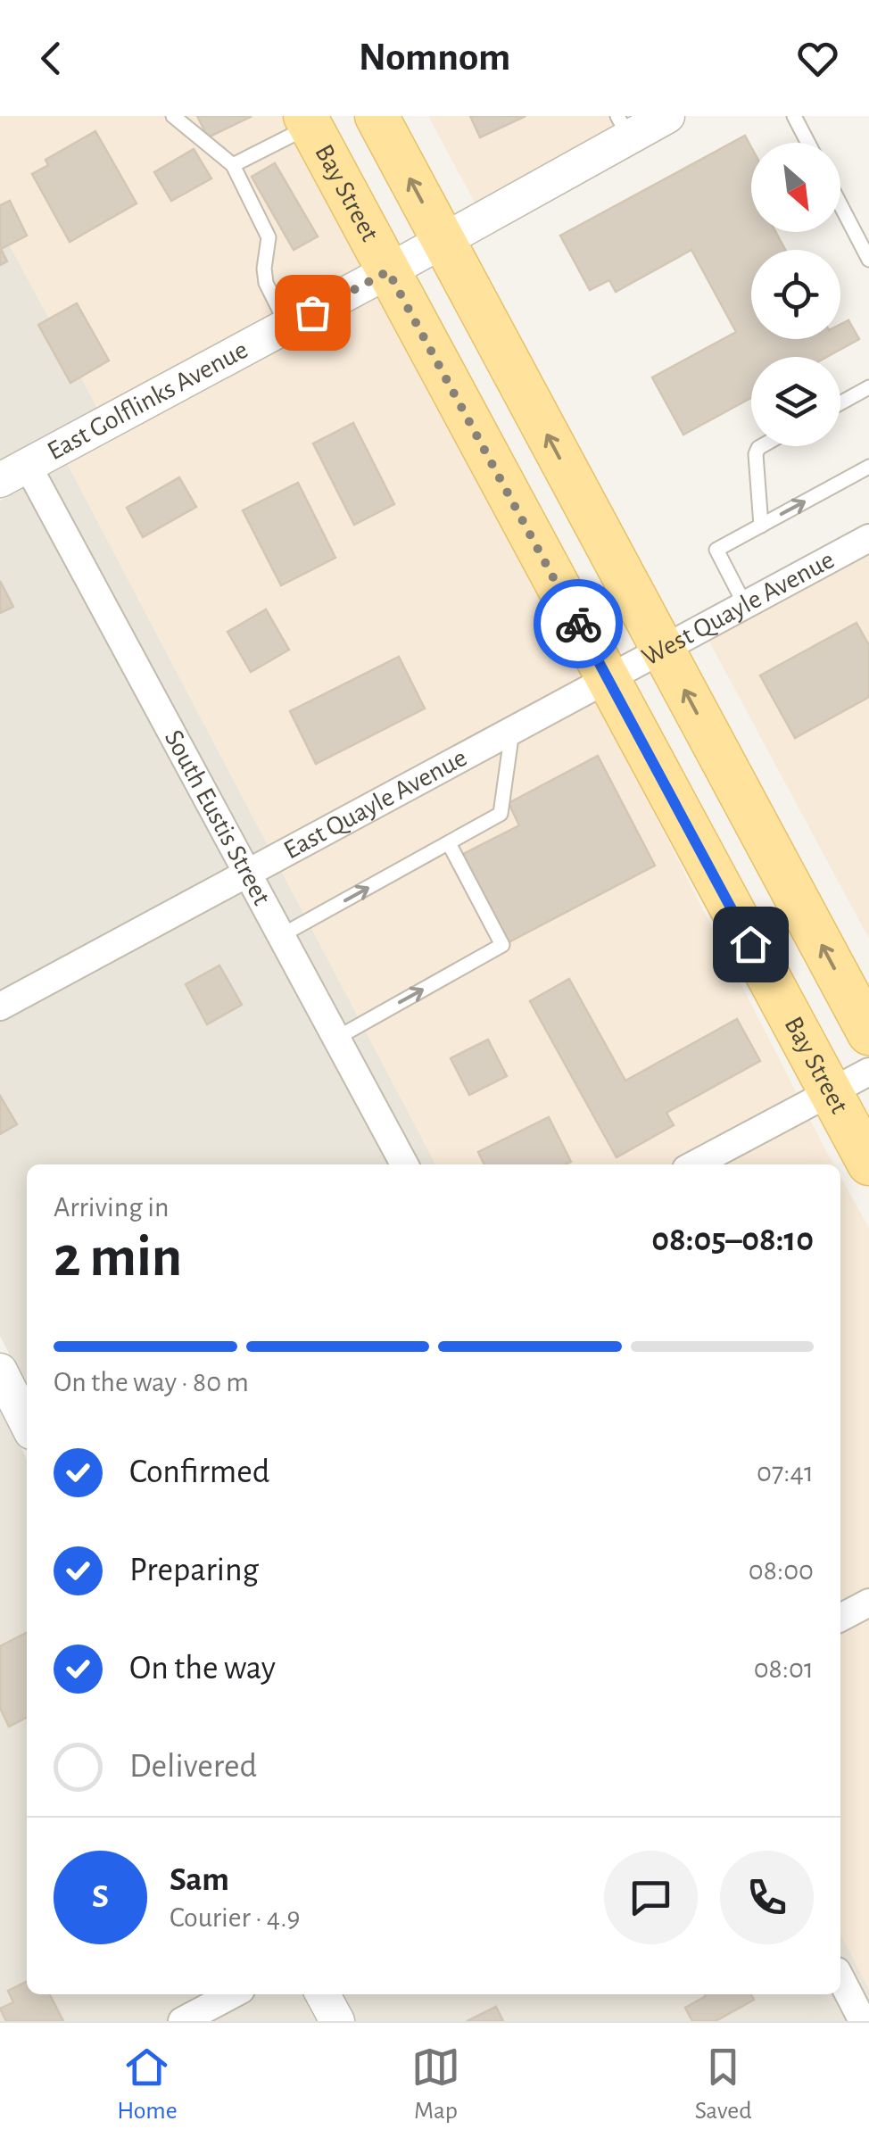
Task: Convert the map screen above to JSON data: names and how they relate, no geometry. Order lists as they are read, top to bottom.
{
  "streets": {
    "main road": ["Bay Street"],
    "street": [
      "East Golflinks Avenue",
      "West Quayle Avenue",
      "East Quayle Avenue",
      "South Eustis Street"
    ]
  },
  "crossings": [
    ["Bay Street", "East Golflinks Avenue"],
    ["Bay Street", "West Quayle Avenue"],
    ["Bay Street", "East Quayle Avenue"],
    ["East Golflinks Avenue", "South Eustis Street"],
    ["West Quayle Avenue", "East Quayle Avenue"],
    ["East Quayle Avenue", "South Eustis Street"]
  ],
  "north": "bottom right",
  "page": {
    "header": "Nomnom",
    "heading": ["2 min", "Arriving in", "08:05–08:10"],
    "panel": ["Sam", "Courier · 4.9"],
    "bar": "On the way · 80 m",
    "list": [
      ["Confirmed", "07:41"],
      ["Preparing", "08:00"],
      ["On the way", "08:01"],
      "Delivered"
    ],
    "round": "S",
    "tabs": ["Home", "Map", "Saved"]
  }
}
